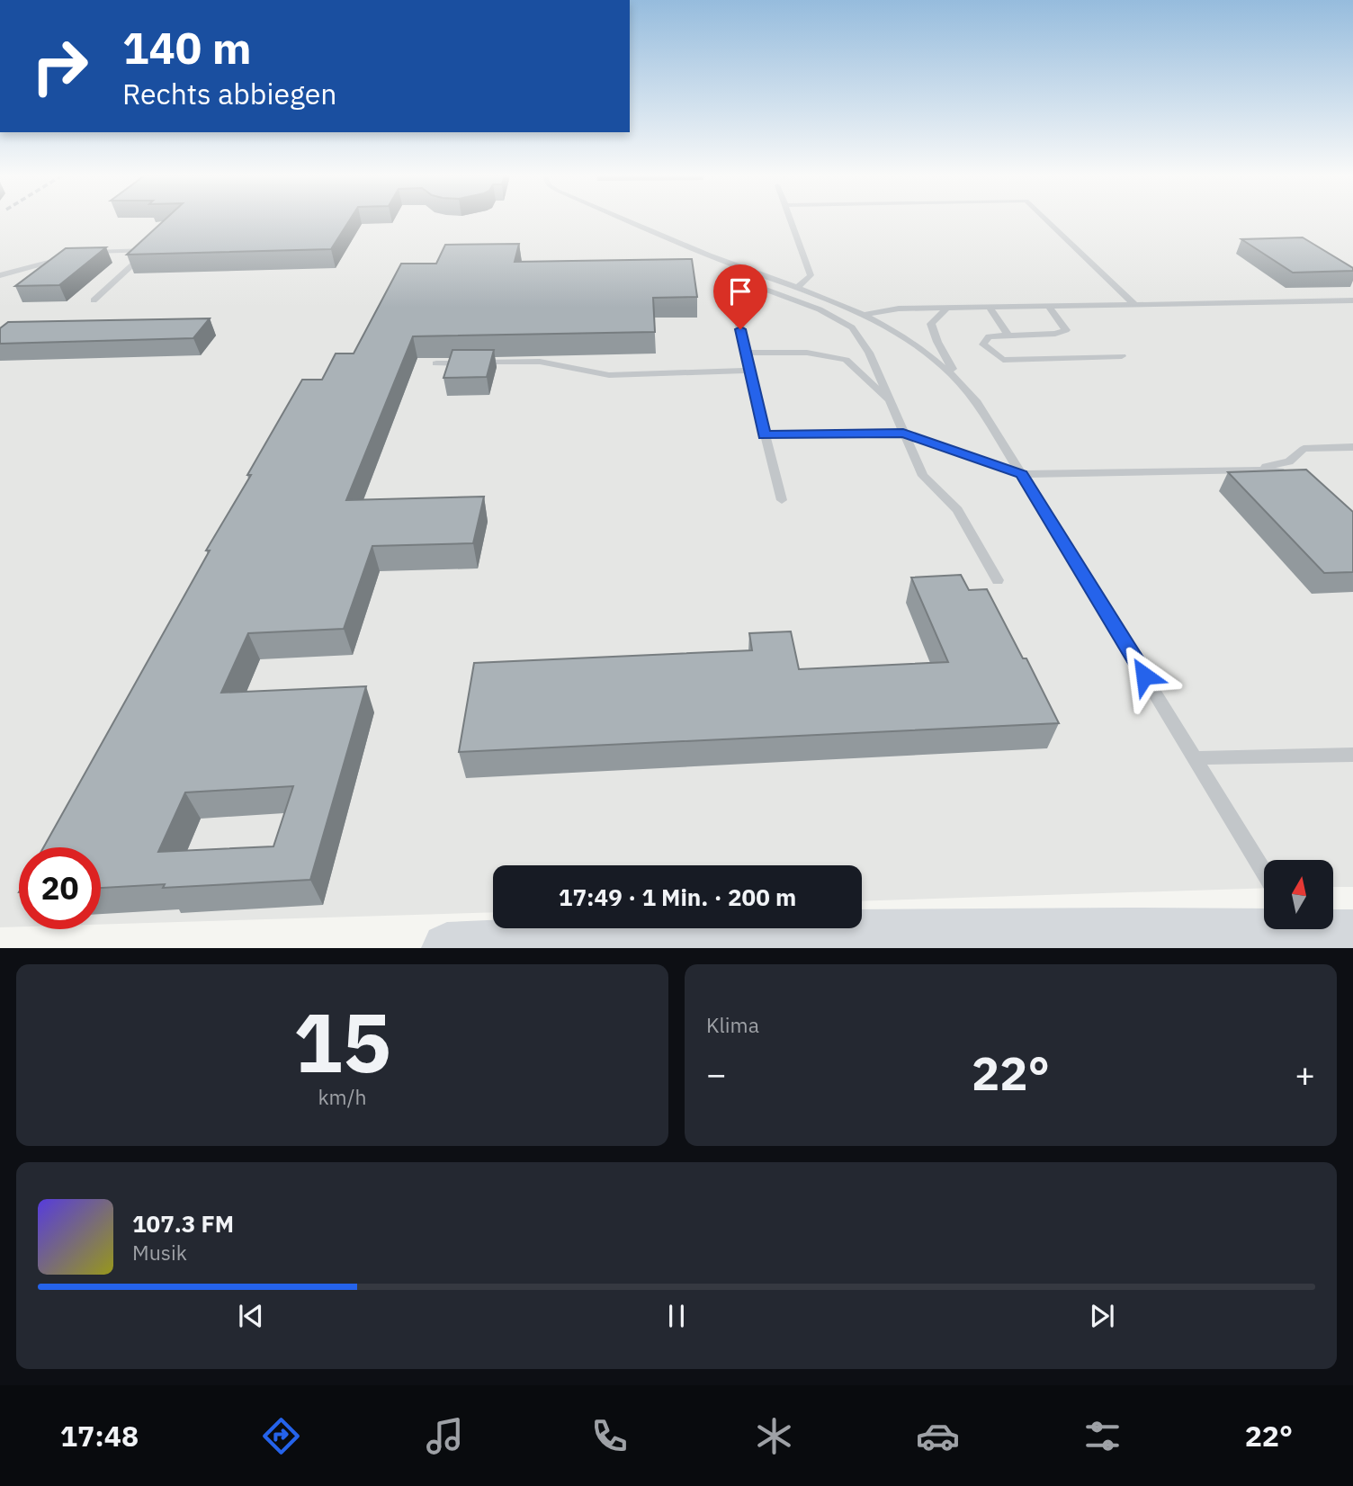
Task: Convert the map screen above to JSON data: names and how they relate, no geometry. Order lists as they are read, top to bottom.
{
  "north": "top",
  "page": {
    "turn": ["140 m", "Rechts abbiegen"],
    "limit": "20",
    "trip": "17:49 · 1 Min. · 200 m",
    "tile": [
      ["15", "km/h"],
      "Klima"
    ],
    "heat": ["−", "22°", "+"],
    "song": ["107.3 FM", "Musik"],
    "tabs": ["17:48", "22°"]
  }
}
